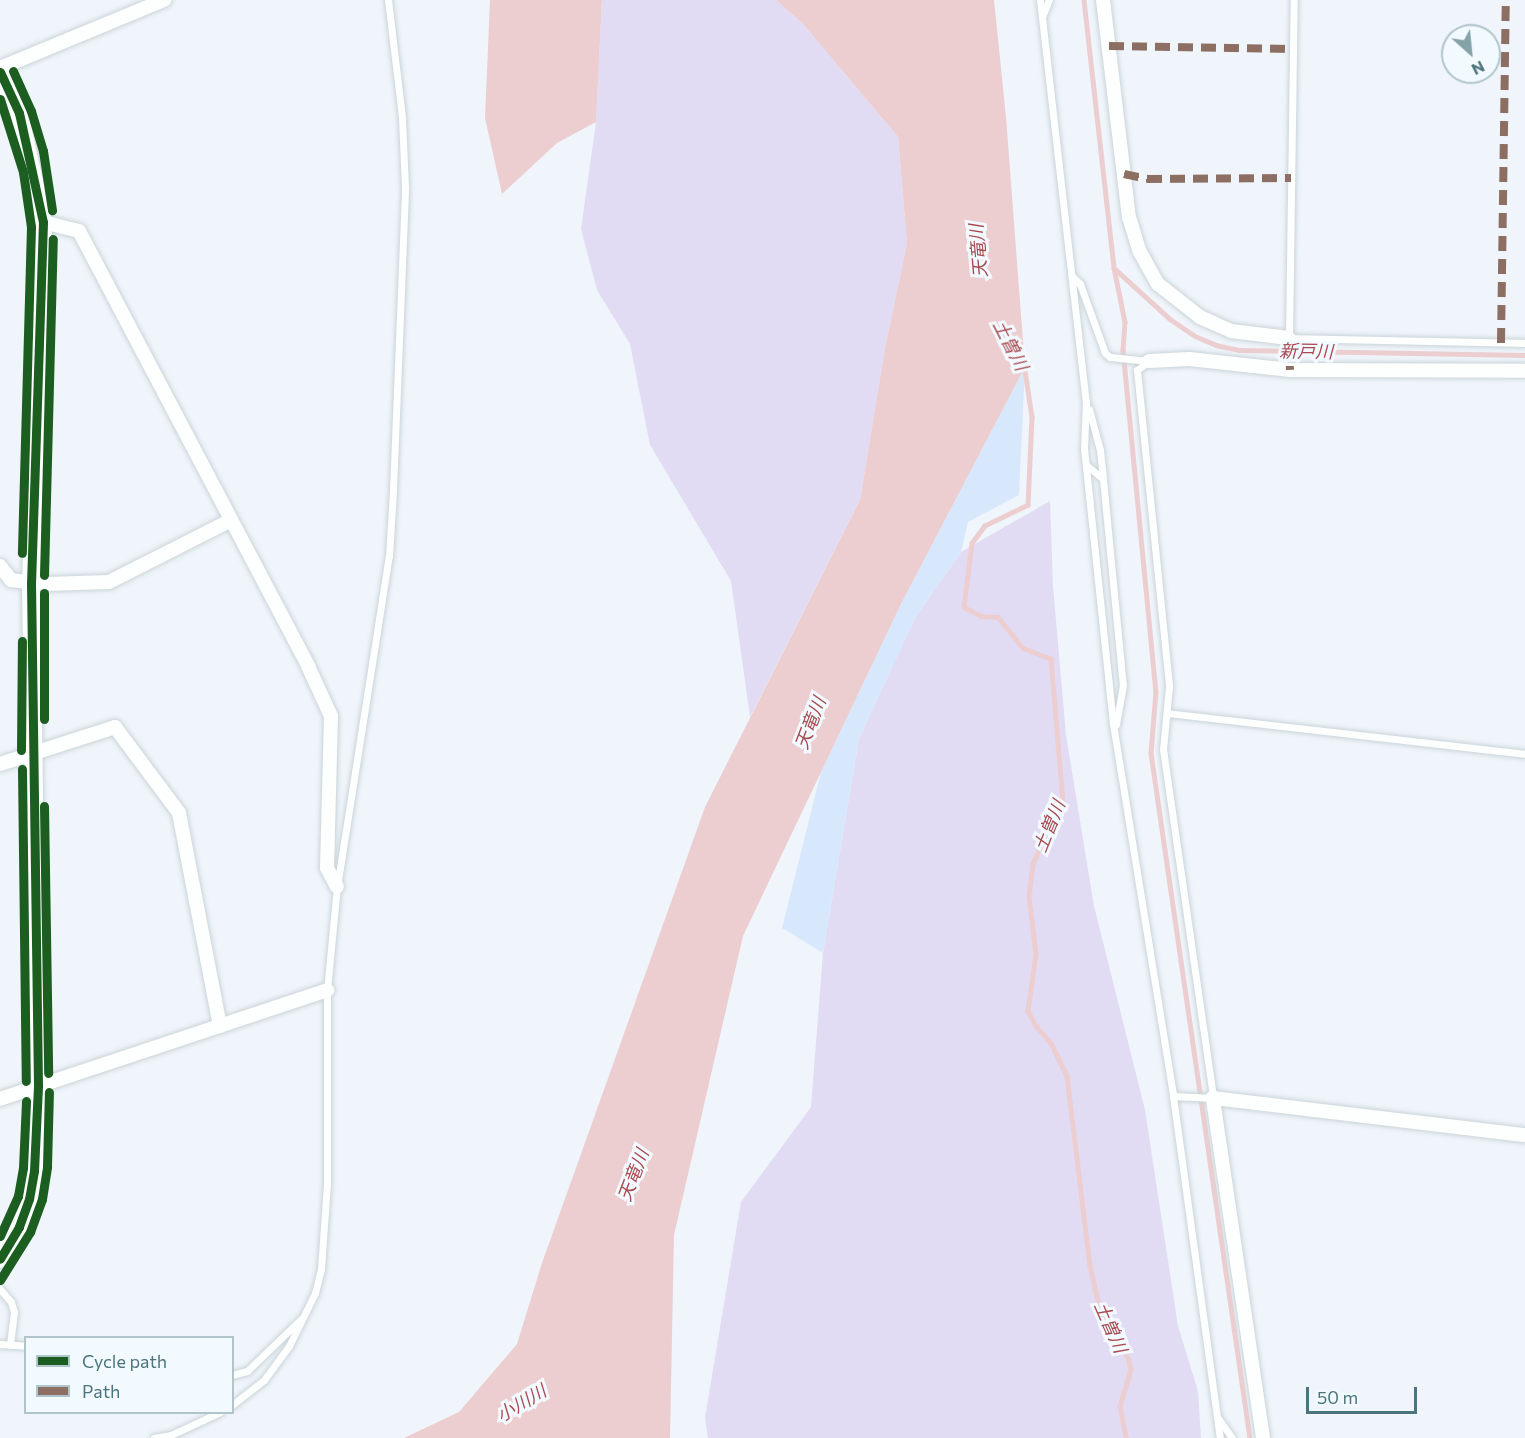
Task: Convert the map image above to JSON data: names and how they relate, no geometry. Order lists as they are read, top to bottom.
{
  "water": [
    "天竜川",
    "土曽川",
    "新戸川",
    "小川川"
  ],
  "legend": ["Cycle path", "Path"],
  "scale_bar": "50 m",
  "north": "bottom right"
}
